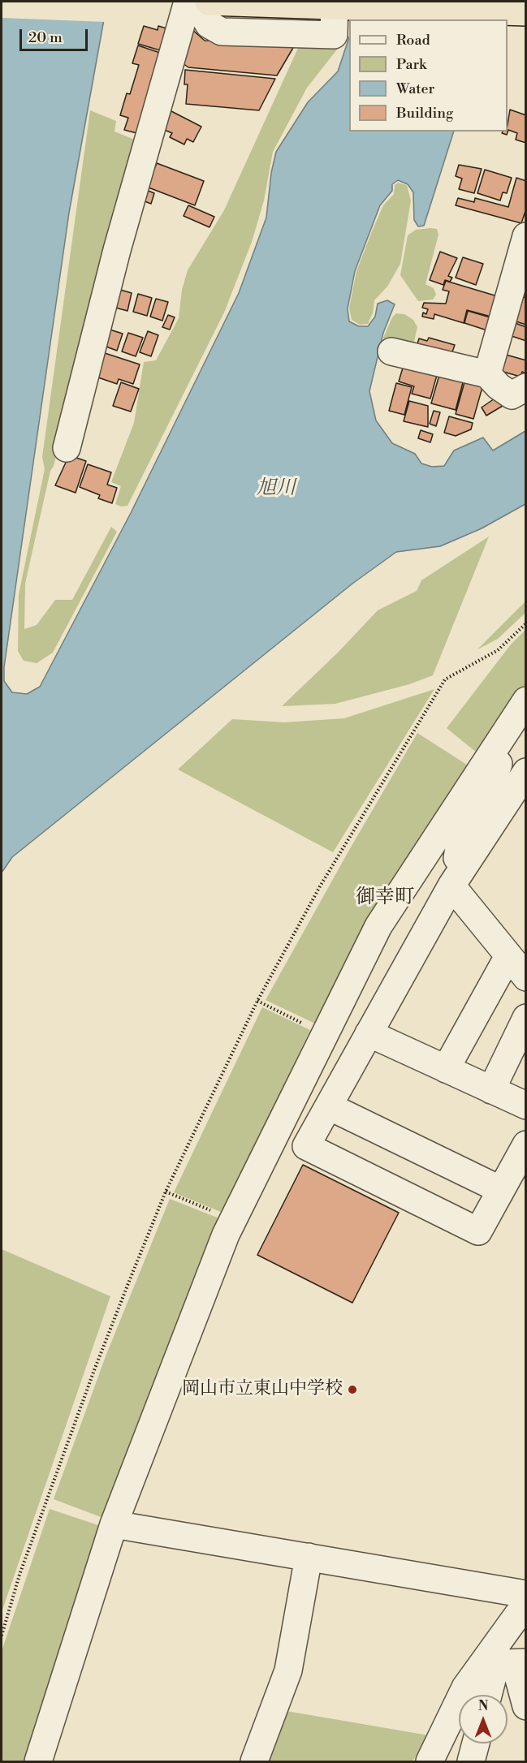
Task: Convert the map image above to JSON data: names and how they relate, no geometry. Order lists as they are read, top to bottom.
{
  "districts": ["御幸町"],
  "water": ["旭川"],
  "places": ["岡山市立東山中学校"],
  "legend": [
    "Road",
    "Park",
    "Water",
    "Building"
  ],
  "scale_bar": "20 m",
  "north": "top"
}
